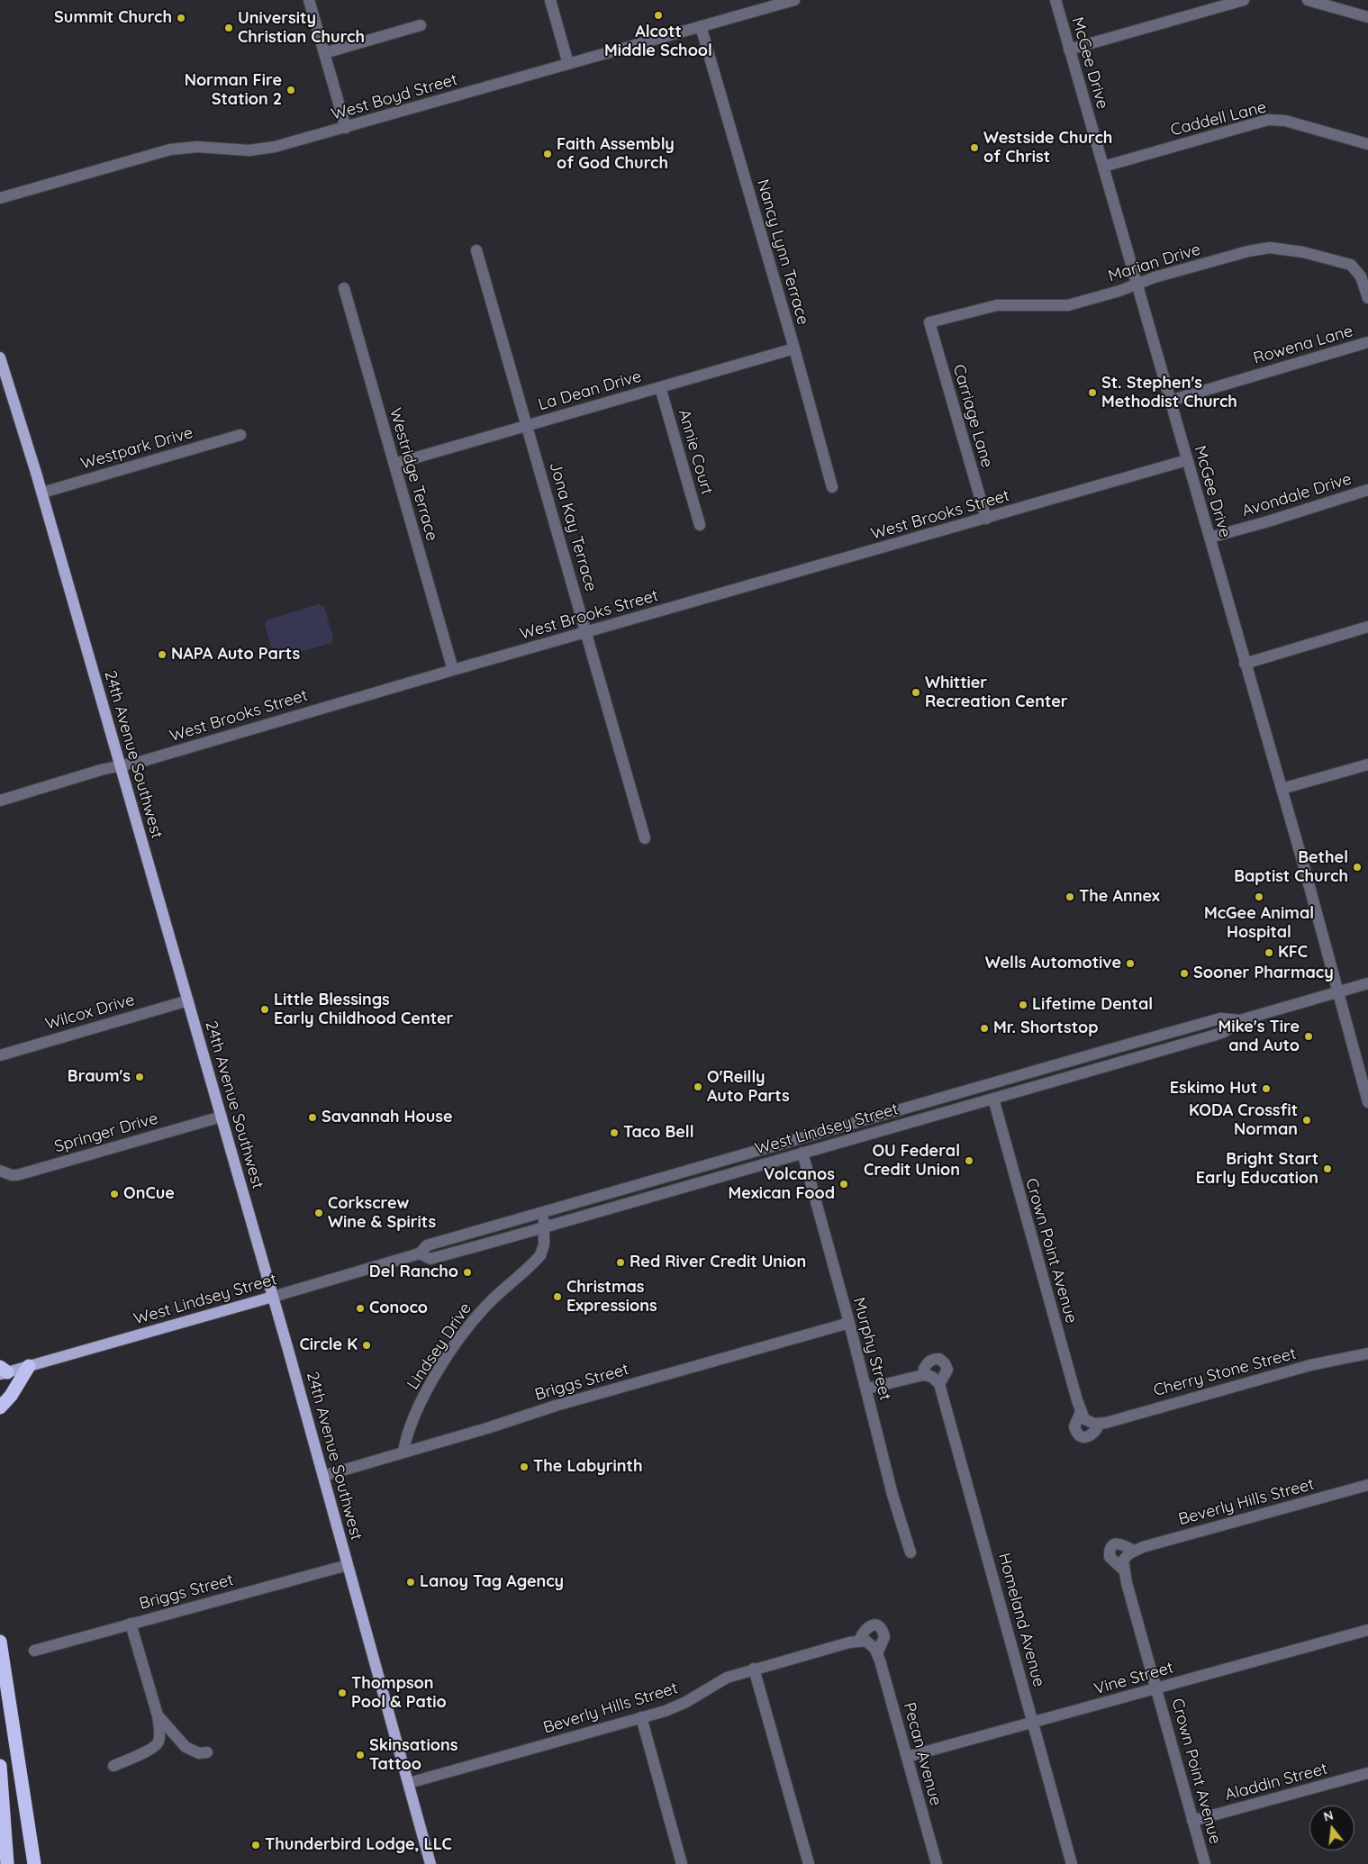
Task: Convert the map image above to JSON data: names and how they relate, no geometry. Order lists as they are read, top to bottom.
{
  "streets": {
    "main road": ["24th Avenue Southwest", "West Lindsey Street"],
    "street": [
      "McGee Drive",
      "West Boyd Street",
      "Caddell Lane",
      "Nancy Lynn Terrace",
      "Marian Drive",
      "Rowena Lane",
      "La Dean Drive",
      "Carriage Lane",
      "Westpark Drive",
      "Annie Court",
      "Westridge Terrace",
      "Avondale Drive",
      "West Brooks Street",
      "Jona Kay Terrace",
      "Wilcox Drive",
      "Springer Drive",
      "Crown Point Avenue",
      "Lindsey Drive",
      "Murphy Street",
      "Cherry Stone Street",
      "Briggs Street",
      "Beverly Hills Street",
      "Homeland Avenue",
      "Vine Street",
      "Pecan Avenue",
      "Aladdin Street"
    ]
  },
  "crossings": [
    ["McGee Drive", "Caddell Lane"],
    ["McGee Drive", "Marian Drive"],
    ["McGee Drive", "Rowena Lane"],
    ["McGee Drive", "Avondale Drive"],
    ["McGee Drive", "West Brooks Street"],
    ["McGee Drive", "West Lindsey Street"],
    ["West Boyd Street", "Nancy Lynn Terrace"],
    ["Nancy Lynn Terrace", "La Dean Drive"],
    ["Marian Drive", "Carriage Lane"],
    ["La Dean Drive", "Annie Court"],
    ["La Dean Drive", "Westridge Terrace"],
    ["La Dean Drive", "Jona Kay Terrace"],
    ["Carriage Lane", "West Brooks Street"],
    ["Westpark Drive", "24th Avenue Southwest"],
    ["Westridge Terrace", "West Brooks Street"],
    ["West Brooks Street", "Jona Kay Terrace"],
    ["West Brooks Street", "24th Avenue Southwest"],
    ["24th Avenue Southwest", "Wilcox Drive"],
    ["24th Avenue Southwest", "West Lindsey Street"],
    ["24th Avenue Southwest", "Springer Drive"],
    ["24th Avenue Southwest", "Briggs Street"],
    ["24th Avenue Southwest", "Beverly Hills Street"],
    ["West Lindsey Street", "Crown Point Avenue"],
    ["West Lindsey Street", "Lindsey Drive"],
    ["West Lindsey Street", "Murphy Street"],
    ["Crown Point Avenue", "Cherry Stone Street"],
    ["Crown Point Avenue", "Beverly Hills Street"],
    ["Crown Point Avenue", "Vine Street"],
    ["Crown Point Avenue", "Aladdin Street"],
    ["Lindsey Drive", "Briggs Street"],
    ["Murphy Street", "Briggs Street"],
    ["Beverly Hills Street", "Pecan Avenue"],
    ["Homeland Avenue", "Vine Street"],
    ["Vine Street", "Pecan Avenue"]
  ],
  "places": [
    "Alcott Middle School",
    "Summit Church",
    "University Christian Church",
    "Norman Fire Station 2",
    "Westside Church of Christ",
    "Faith Assembly of God Church",
    "St. Stephen's Methodist Church",
    "NAPA Auto Parts",
    "Whittier Recreation Center",
    "Bethel Baptist Church",
    "The Annex",
    "McGee Animal Hospital",
    "KFC",
    "Wells Automotive",
    "Sooner Pharmacy",
    "Lifetime Dental",
    "Little Blessings Early Childhood Center",
    "Mr. Shortstop",
    "Mike's Tire and Auto",
    "Braum's",
    "O'Reilly Auto Parts",
    "Eskimo Hut",
    "Savannah House",
    "KODA Crossfit Norman",
    "Taco Bell",
    "OU Federal Credit Union",
    "Bright Start Early Education",
    "Volcanos Mexican Food",
    "OnCue",
    "Corkscrew Wine & Spirits",
    "Red River Credit Union",
    "Del Rancho",
    "Christmas Expressions",
    "Conoco",
    "Circle K",
    "The Labyrinth",
    "Lanoy Tag Agency",
    "Thompson Pool & Patio",
    "Skinsations Tattoo",
    "Thunderbird Lodge, LLC"
  ],
  "north": "top"
}
